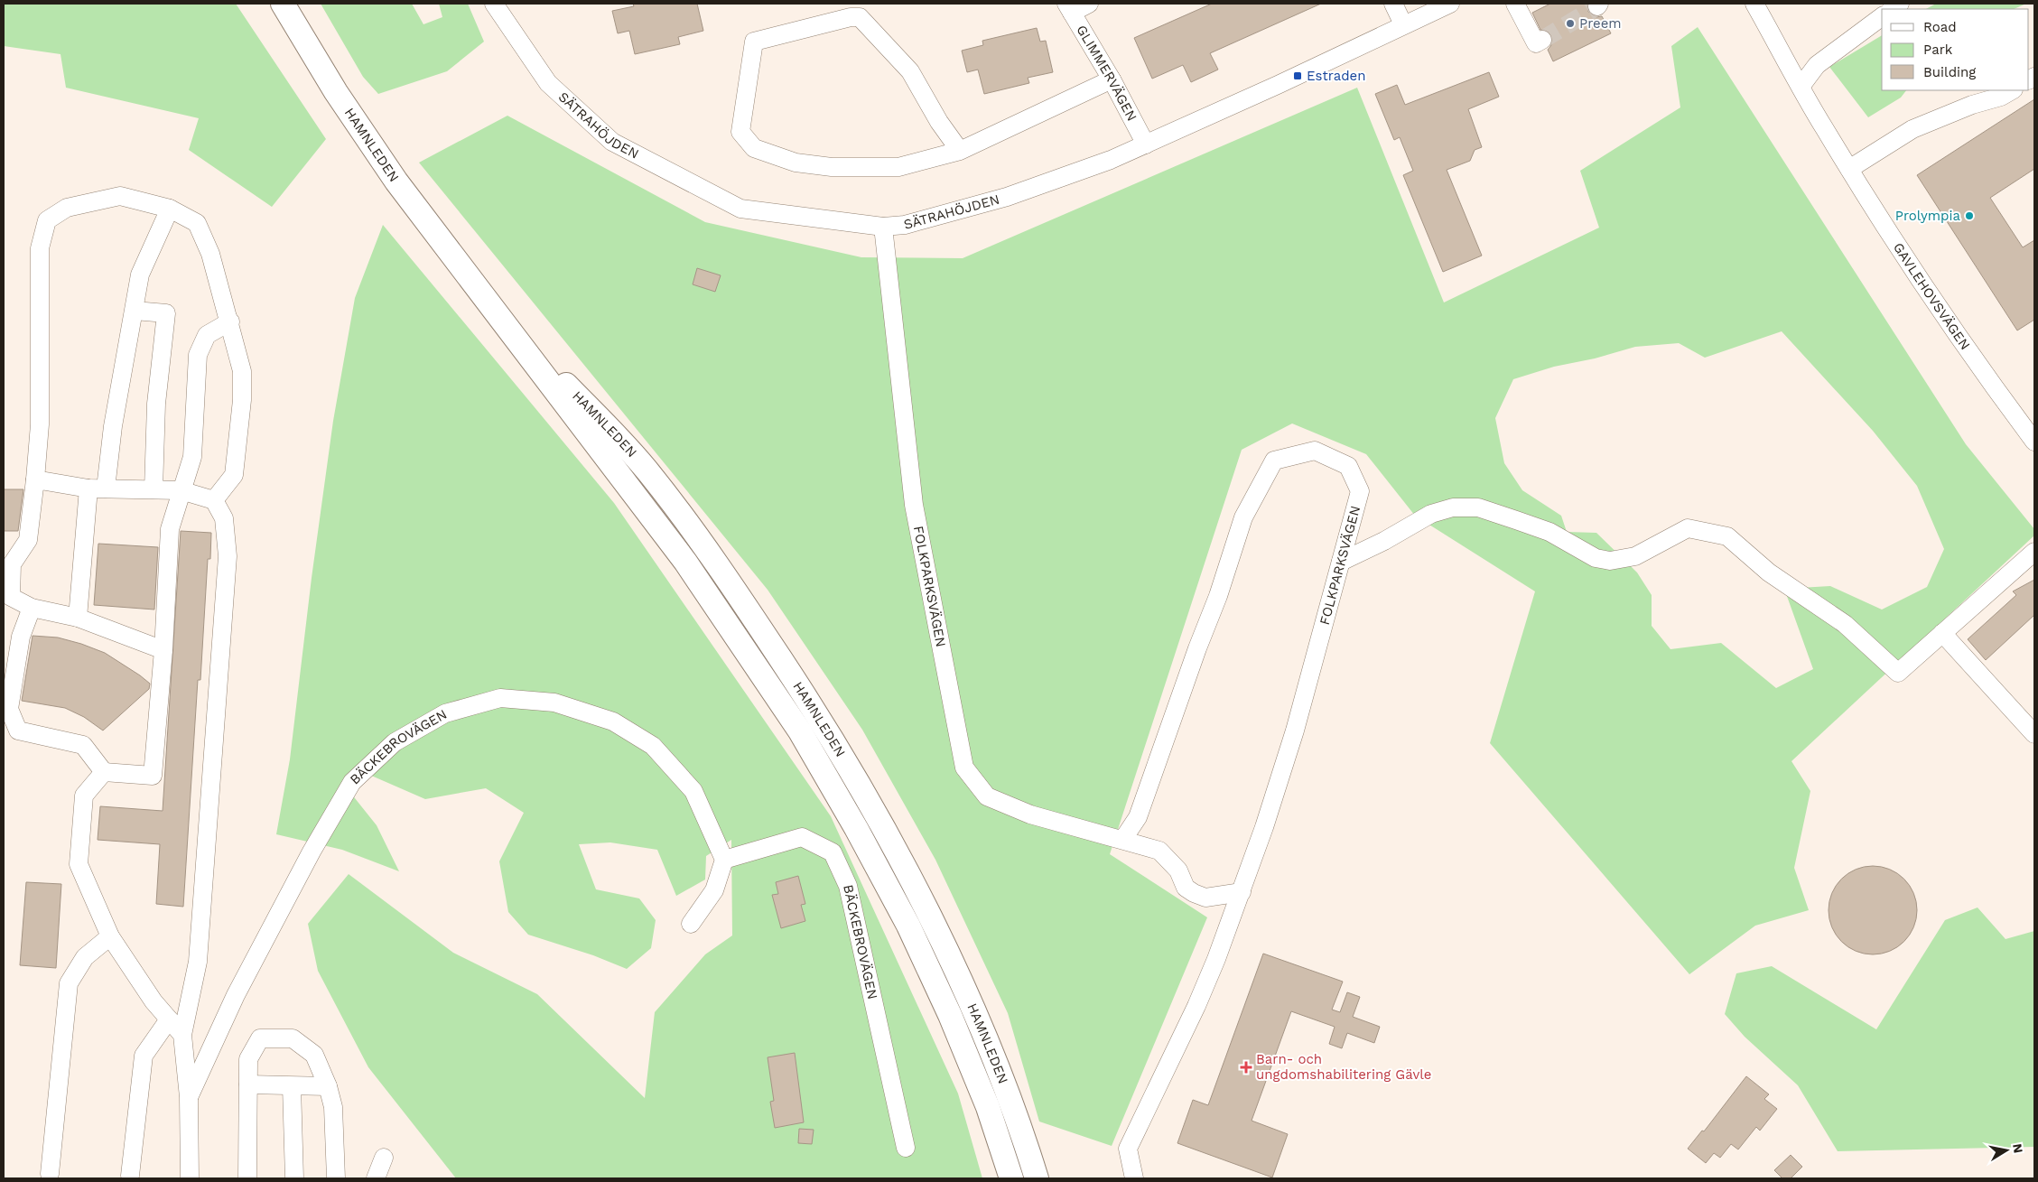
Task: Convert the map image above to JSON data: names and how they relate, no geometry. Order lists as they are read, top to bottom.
{
  "streets": {
    "main road": ["HAMNLEDEN"],
    "street": [
      "GLIMMERVÄGEN",
      "SÄTRAHÖJDEN",
      "GAVLEHOVSVÄGEN",
      "FOLKPARKSVÄGEN",
      "BÄCKEBROVÄGEN"
    ]
  },
  "crossings": [
    ["GLIMMERVÄGEN", "SÄTRAHÖJDEN"],
    ["SÄTRAHÖJDEN", "FOLKPARKSVÄGEN"]
  ],
  "places": {
    "other": ["Preem", "Prolympia"],
    "transit": ["Estraden"],
    "health": ["Barn- och ungdomshabilitering Gävle"]
  },
  "legend": ["Road", "Park", "Building"],
  "north": "right"
}
